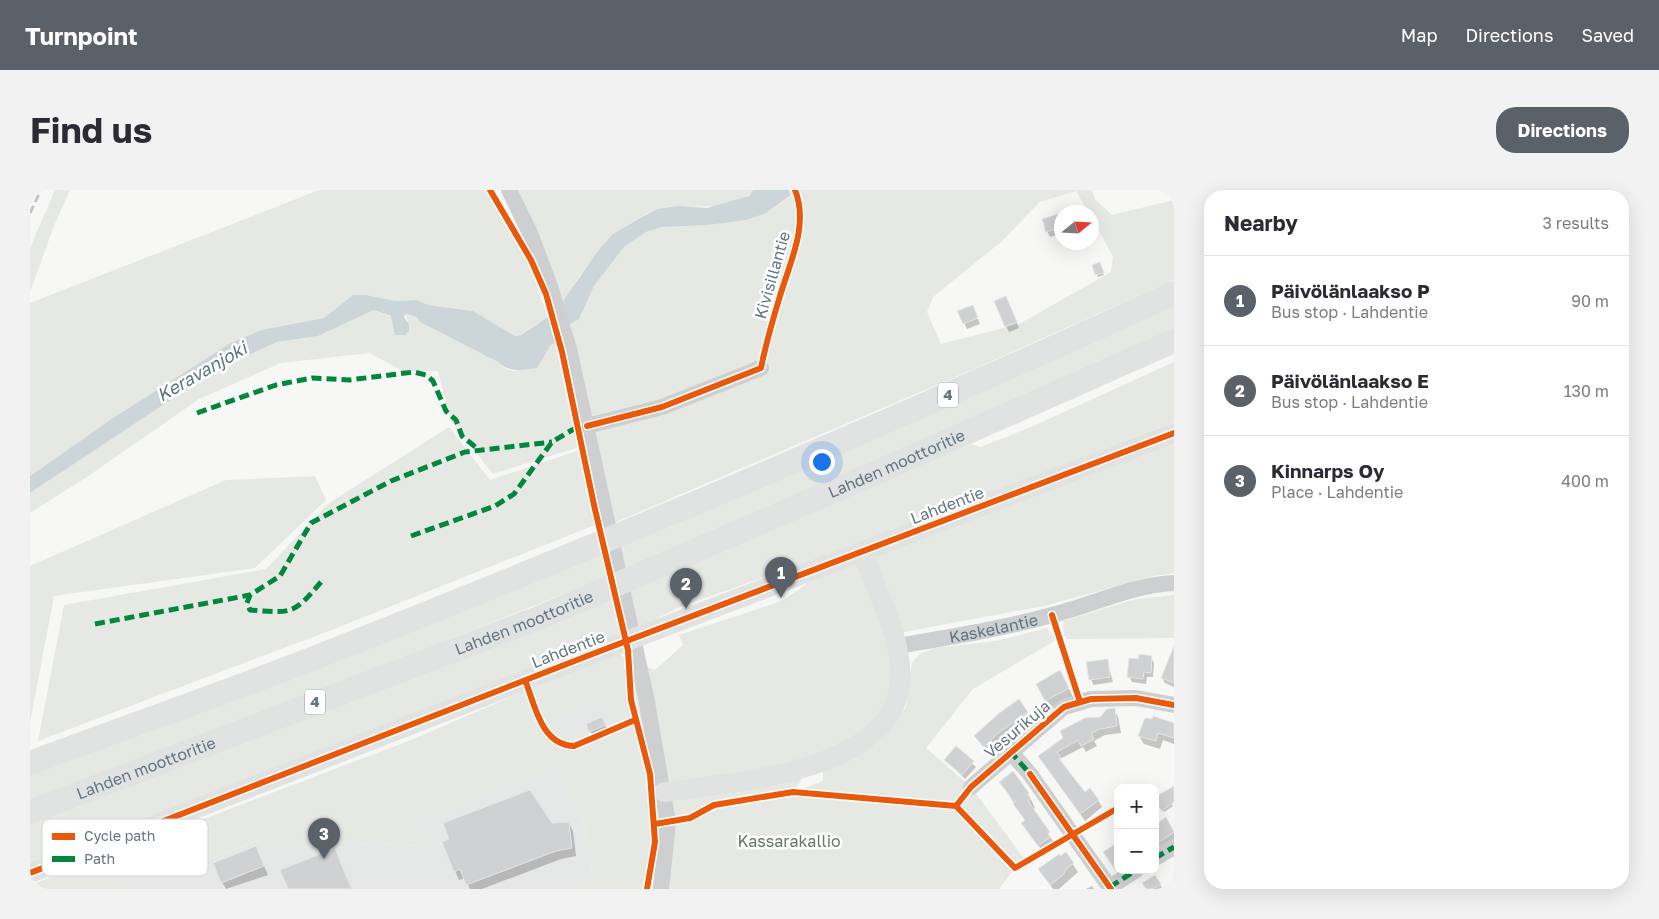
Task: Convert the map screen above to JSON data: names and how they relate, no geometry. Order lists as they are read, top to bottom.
{
  "streets": {
    "highway": ["4", "Lahden moottoritie"],
    "main road": ["Lahdentie"],
    "street": ["Kaskelantie", "Vesurikuja"],
    "cycle path": ["Kivisillantie"]
  },
  "water": ["Keravanjoki"],
  "parks": ["Kassarakallio"],
  "legend": ["Cycle path", "Path"],
  "north": "right",
  "page": {
    "header": "Turnpoint",
    "nav": ["Map", "Directions", "Saved"],
    "buttons": "Directions",
    "title": "Find us",
    "heading": ["Nearby", "3 results"],
    "list": [
      {
        "mark": "1",
        "name": "Päivölänlaakso P",
        "note": "Bus stop · Lahdentie",
        "value": "90 m"
      },
      {
        "mark": "2",
        "name": "Päivölänlaakso E",
        "note": "Bus stop · Lahdentie",
        "value": "130 m"
      },
      {
        "mark": "3",
        "name": "Kinnarps Oy",
        "note": "Place · Lahdentie",
        "value": "400 m"
      }
    ],
    "pins": ["1", "2", "3"],
    "map_buttons": ["+", "−"]
  }
}
